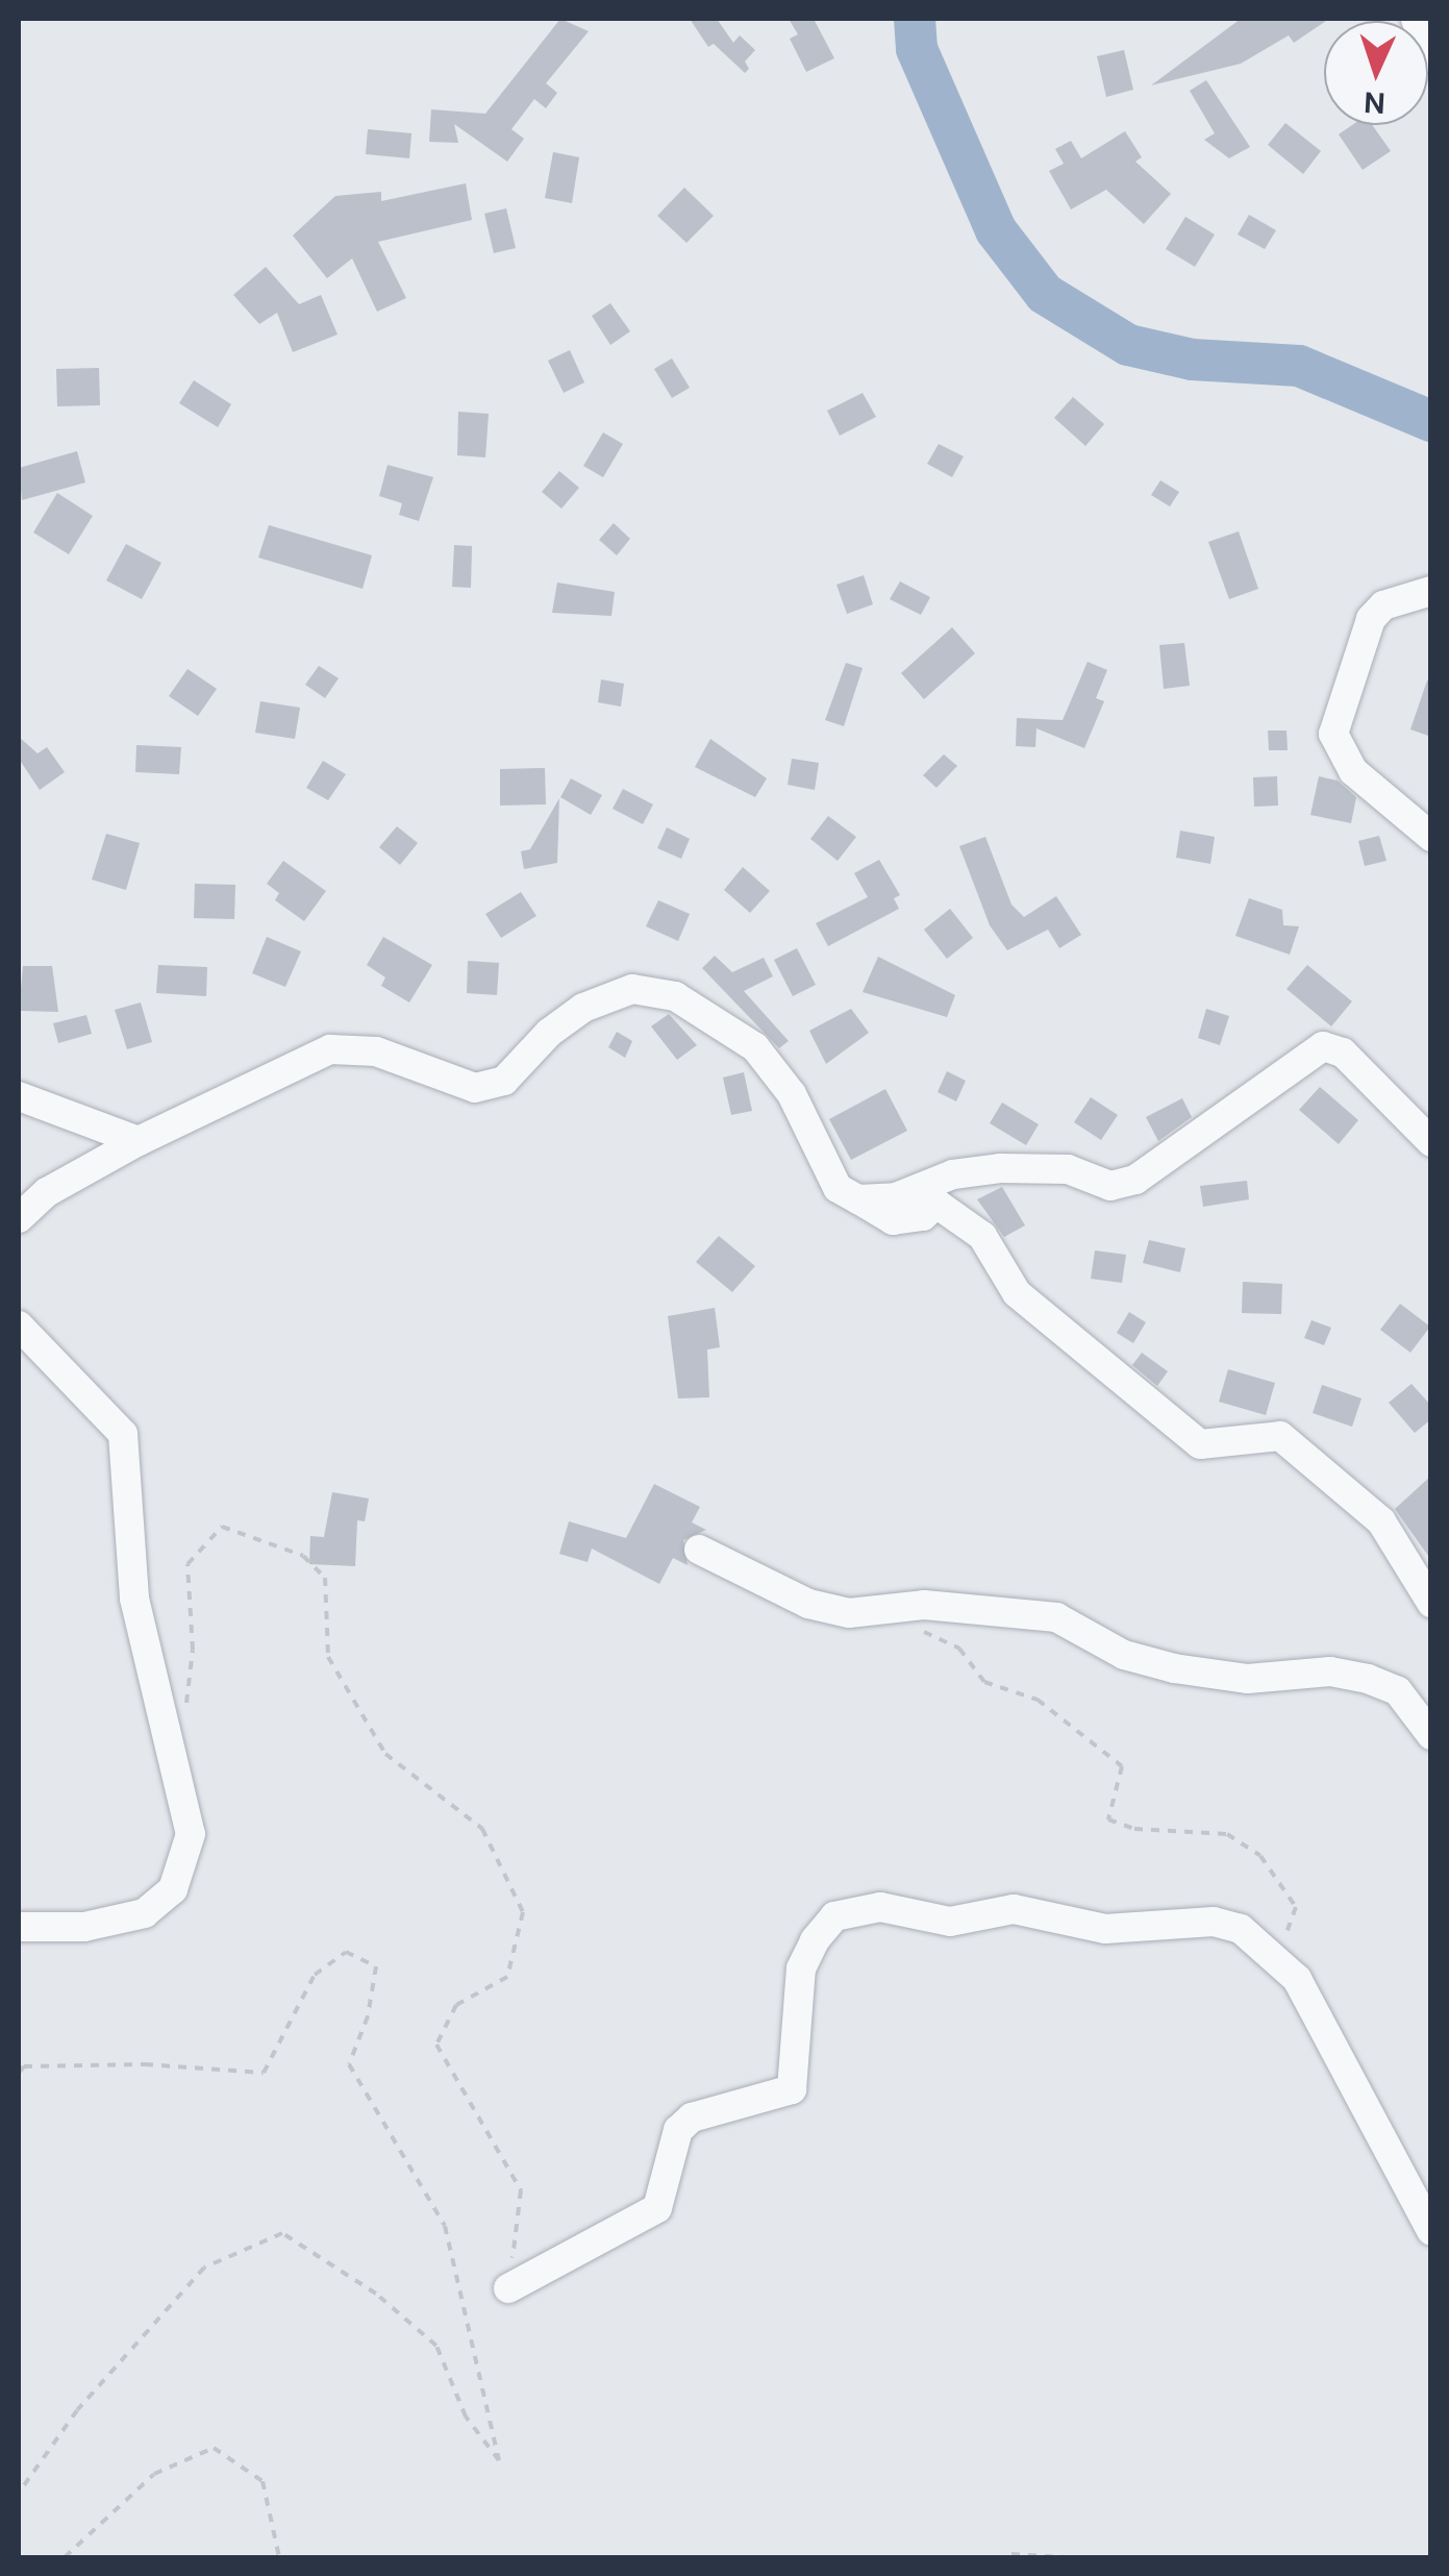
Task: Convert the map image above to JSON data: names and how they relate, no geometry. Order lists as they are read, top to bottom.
{
  "north": "bottom"
}
